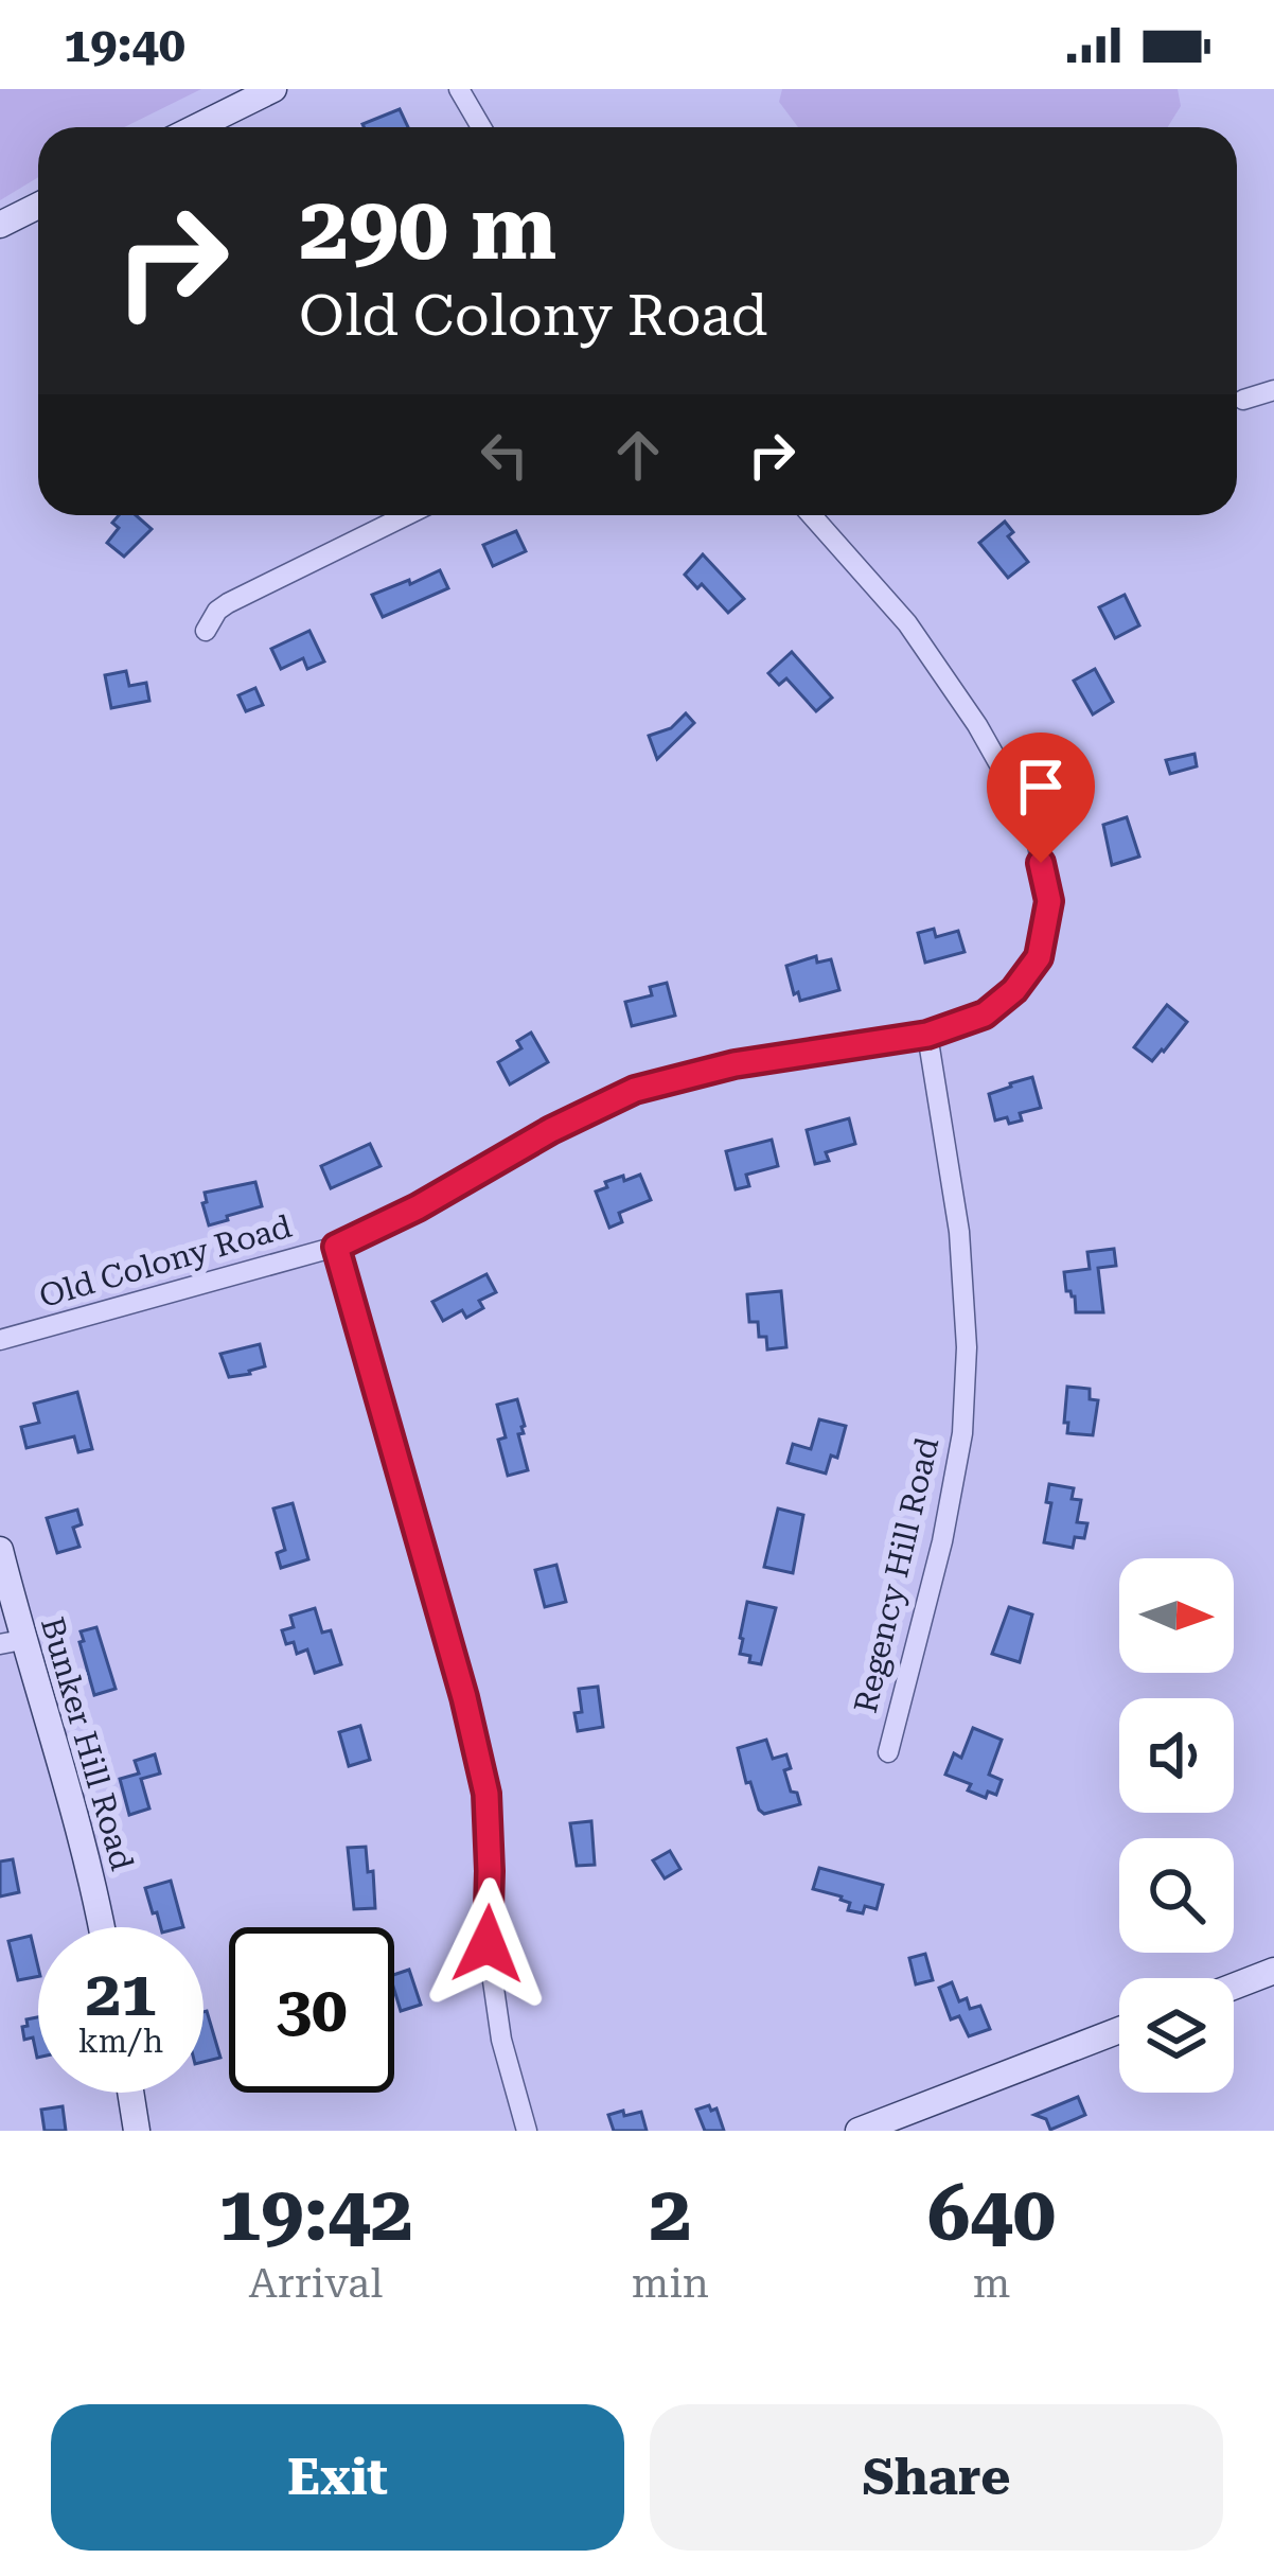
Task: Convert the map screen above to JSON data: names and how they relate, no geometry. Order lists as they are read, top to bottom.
{
  "streets": {
    "street": ["Old Colony Road", "Regency Hill Road", "Bunker Hill Road"]
  },
  "crossings": [
    ["Old Colony Road", "Regency Hill Road"]
  ],
  "north": "right",
  "page": {
    "status": "19:40",
    "turn": ["290 m", "Old Colony Road"],
    "speed": "21 km/h",
    "limit": "30",
    "eta": [
      "19:42",
      "Arrival",
      "2",
      "min",
      "640",
      "m"
    ],
    "buttons": ["Exit", "Share"]
  }
}
